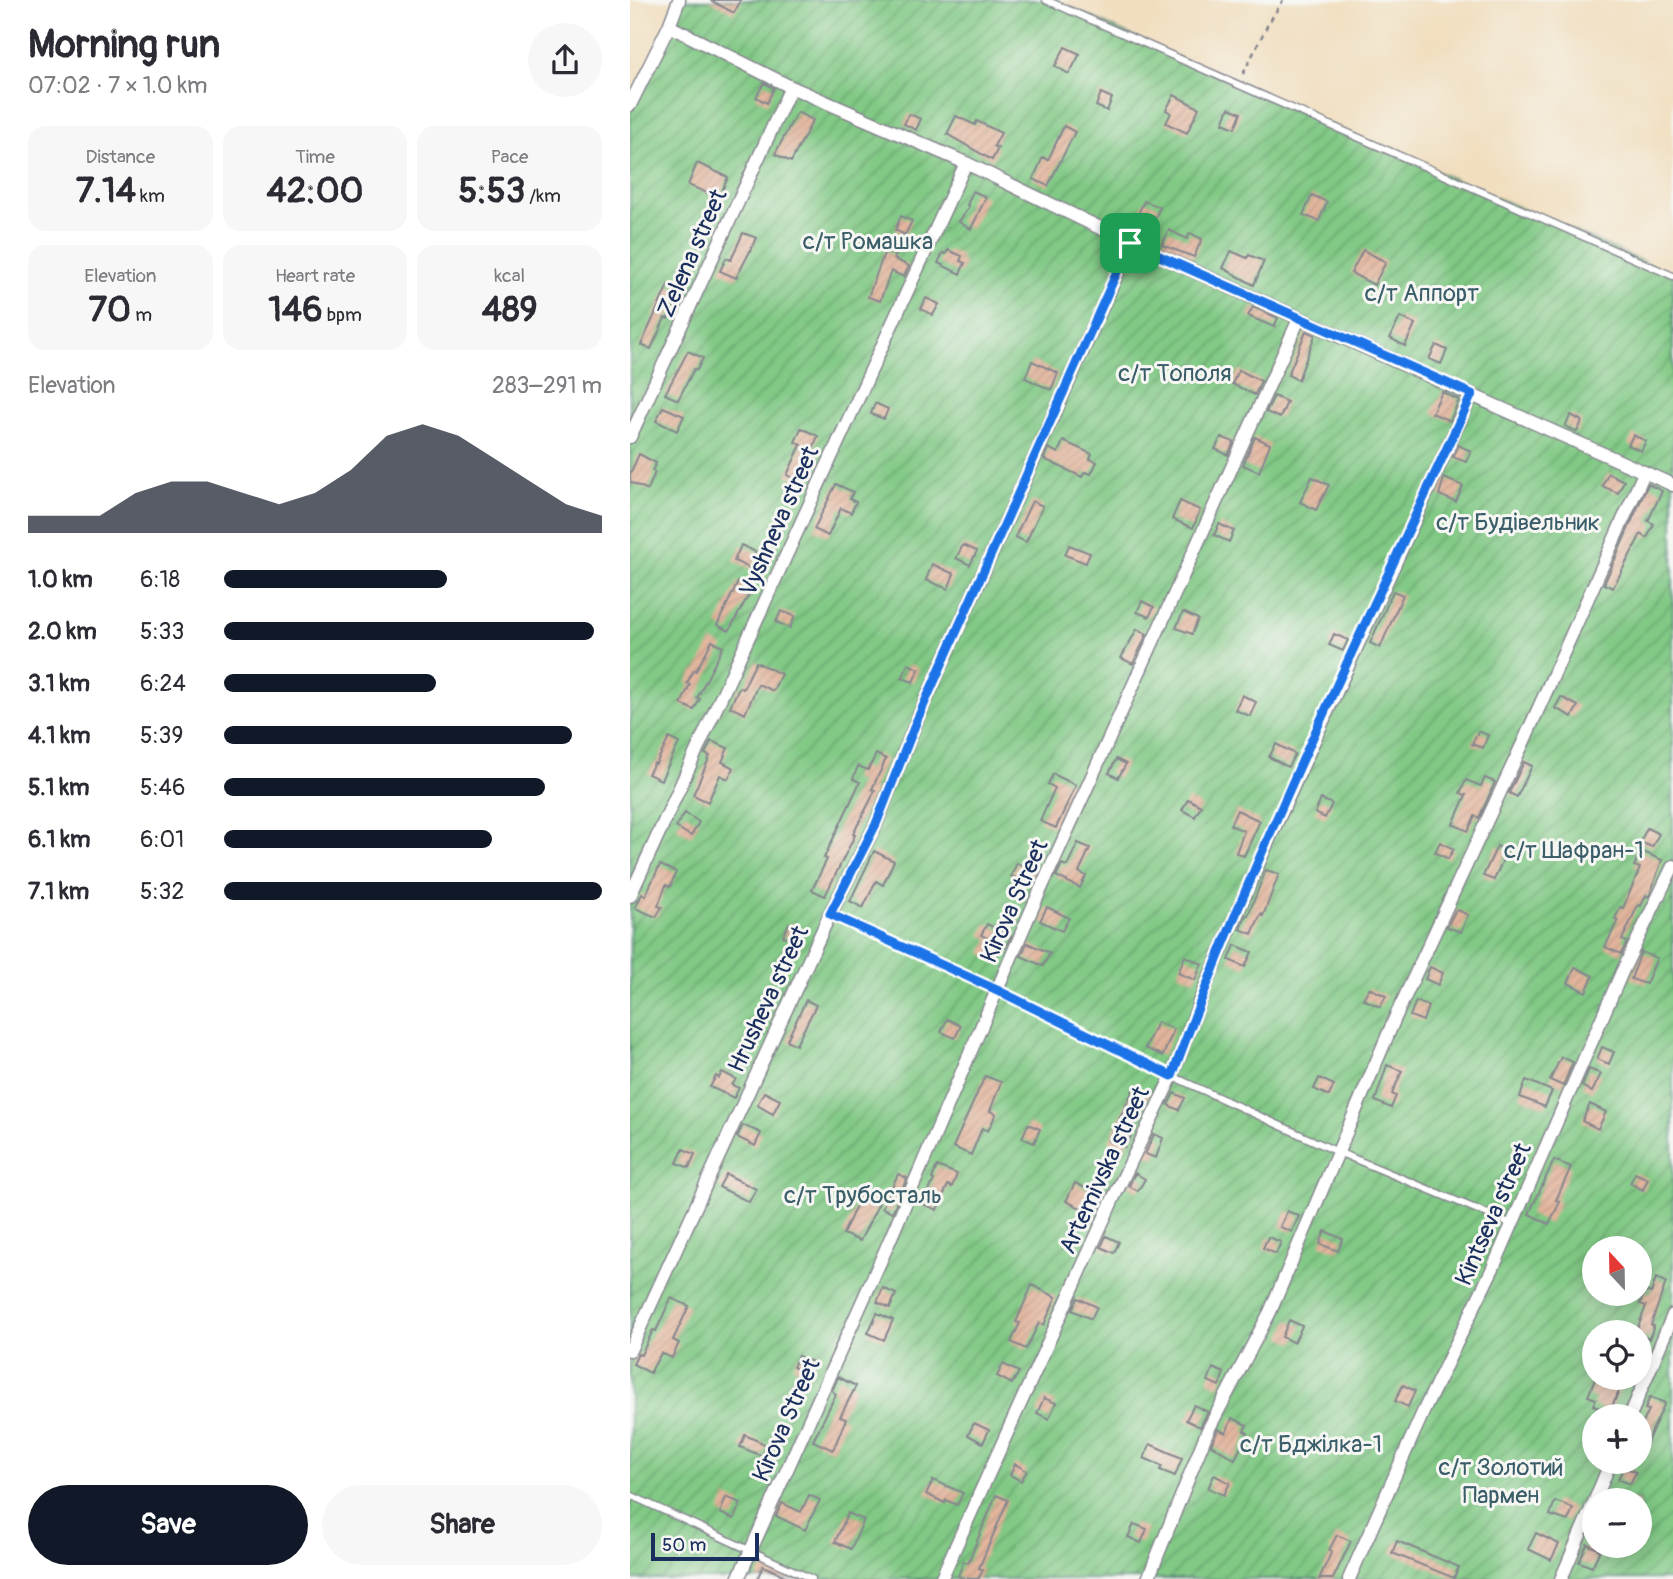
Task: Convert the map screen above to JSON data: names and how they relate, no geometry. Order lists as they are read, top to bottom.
{
  "streets": {
    "street": [
      "Zelena street",
      "Vyshneva street",
      "Kirova Street",
      "Hrusheva street",
      "Artemivska street",
      "Kintseva street"
    ]
  },
  "parks": [
    "с/т Ромашка",
    "с/т Аппорт",
    "с/т Тополя",
    "с/т Будівельник",
    "с/т Шафран-1",
    "с/т Трубосталь",
    "с/т Бджілка-1",
    "с/т Золотий Пармен"
  ],
  "scale_bar": "50 m",
  "north": "top",
  "page": {
    "heading": ["Morning run", "07:02 · 7 × 1.0 km"],
    "stats": [
      ["Distance", "7.14 km"],
      ["Time", "42:00"],
      ["Pace", "5:53 /km"],
      ["Elevation", "70 m"],
      ["Heart rate", "146 bpm"],
      ["kcal", "489"]
    ],
    "chart": ["Elevation", "283–291 m"],
    "list": [
      {
        "name": "1.0 km",
        "note": "6:18"
      },
      {
        "name": "2.0 km",
        "note": "5:33"
      },
      {
        "name": "3.1 km",
        "note": "6:24"
      },
      {
        "name": "4.1 km",
        "note": "5:39"
      },
      {
        "name": "5.1 km",
        "note": "5:46"
      },
      {
        "name": "6.1 km",
        "note": "6:01"
      },
      {
        "name": "7.1 km",
        "note": "5:32"
      }
    ],
    "map_buttons": ["+", "−"],
    "buttons": ["Save", "Share"],
    "scale": "50 m"
  }
}
